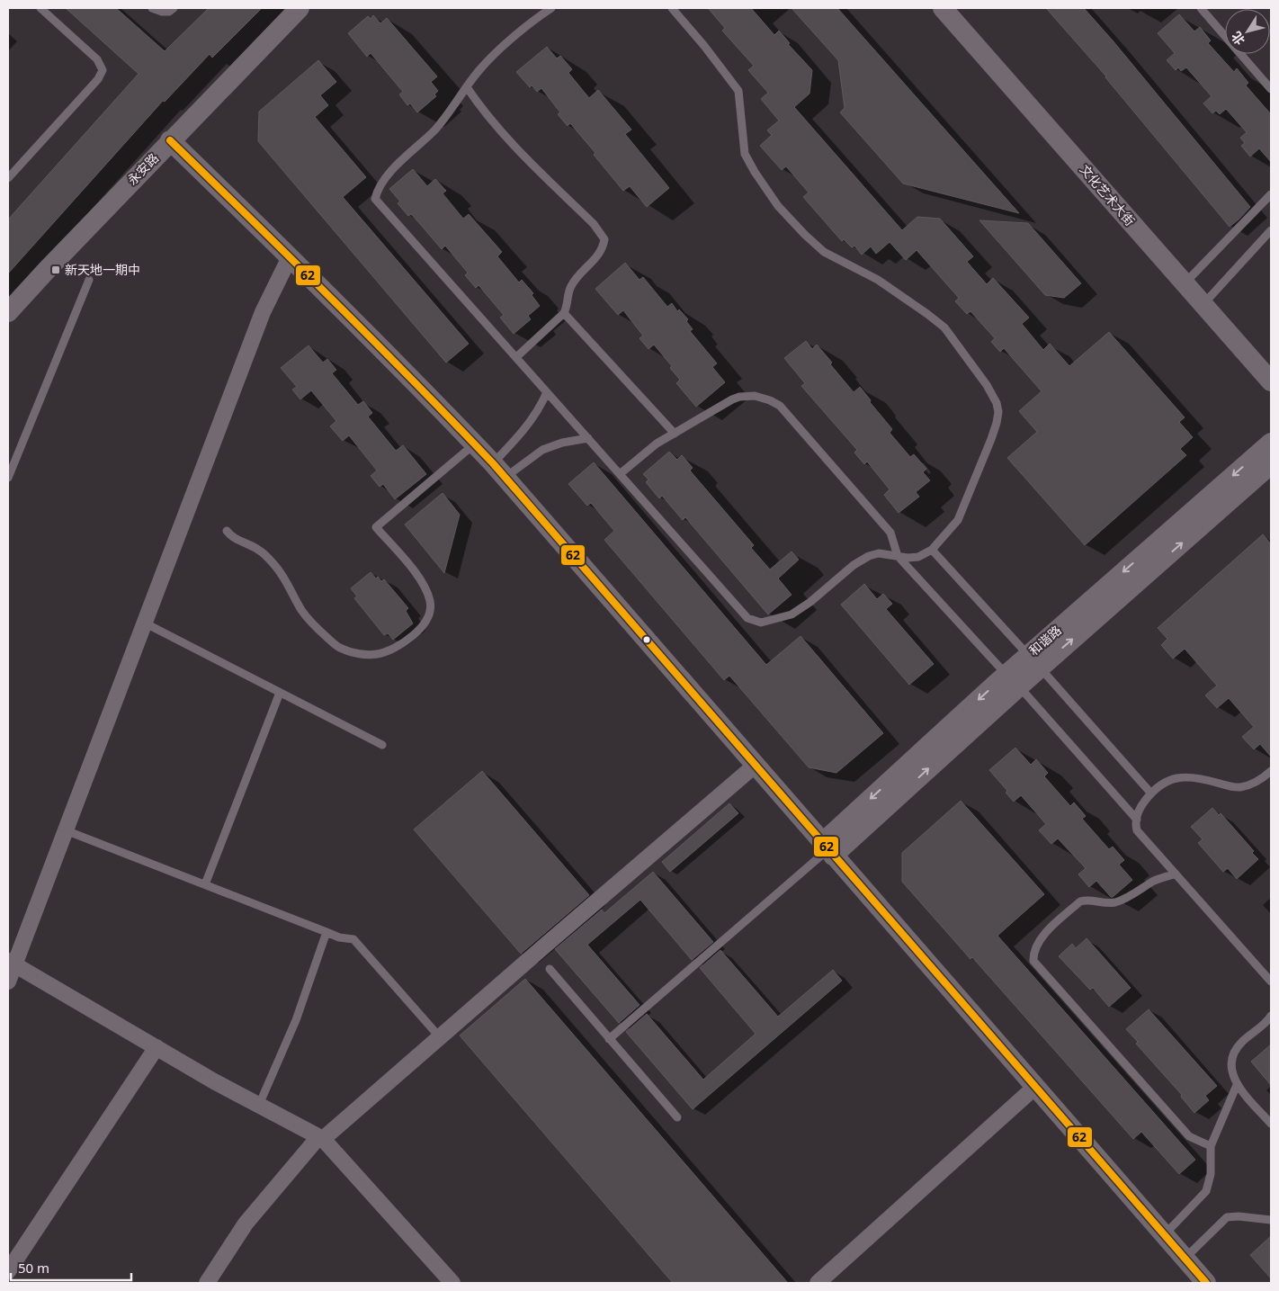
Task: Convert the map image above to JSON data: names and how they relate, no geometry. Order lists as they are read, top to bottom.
{
  "streets": {
    "street": ["永安路", "文化艺术大街", "和谐路"]
  },
  "places": {
    "transit": ["新天地一期中"]
  },
  "lines": ["transit line 62"],
  "scale_bar": "50 m",
  "north": "bottom left"
}
